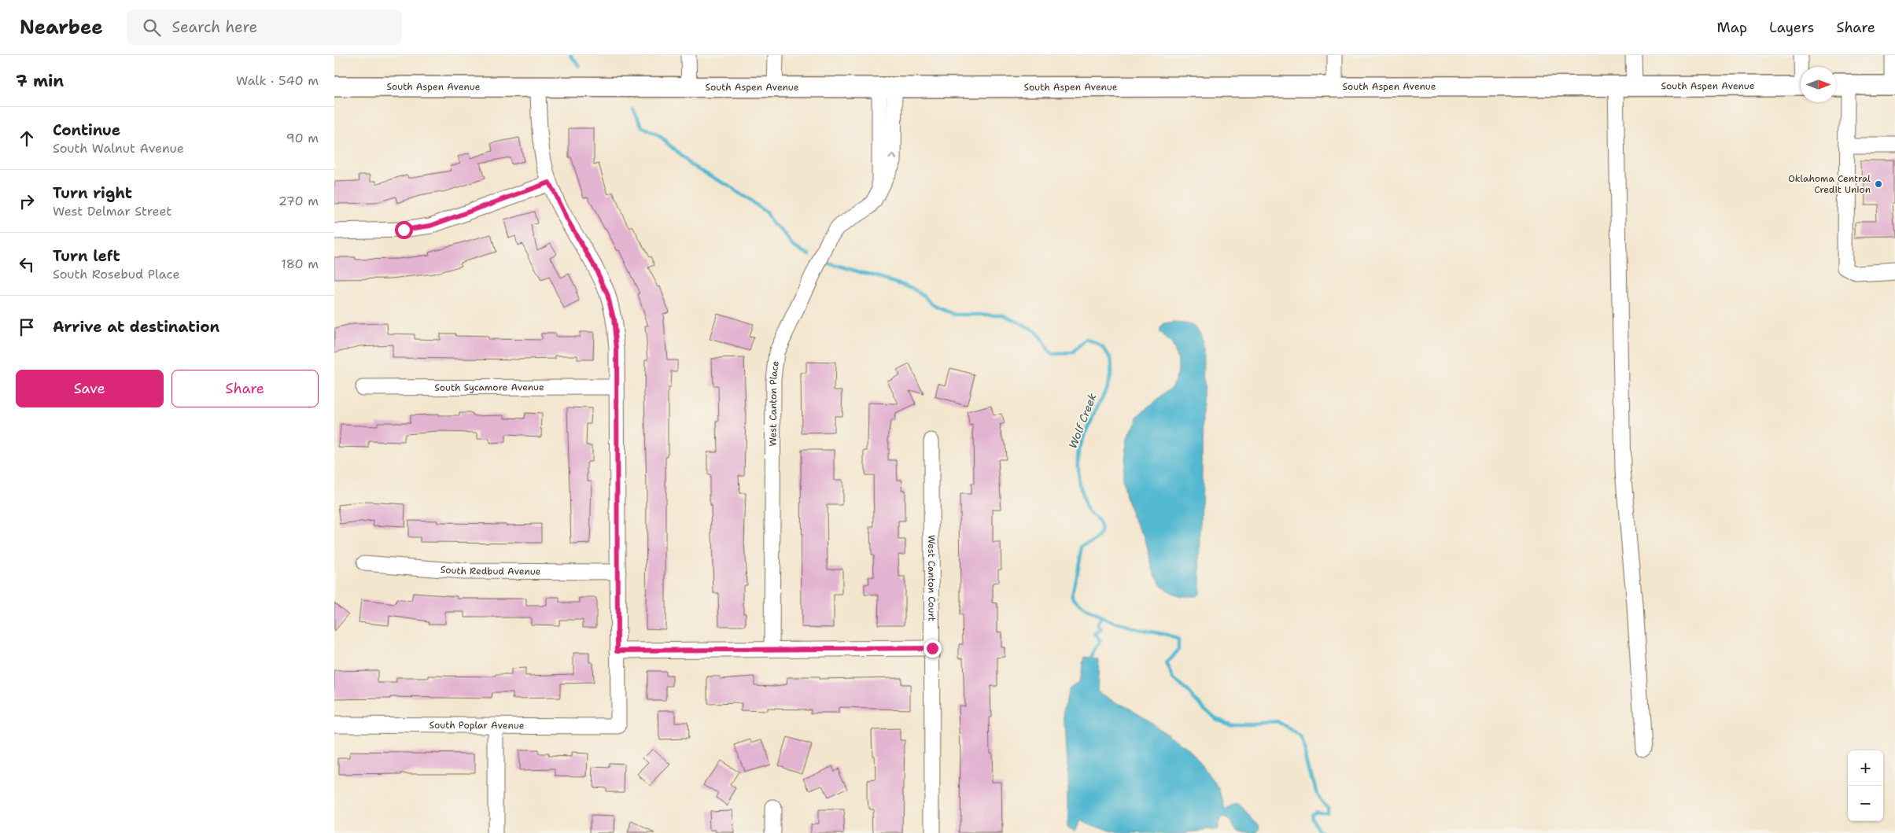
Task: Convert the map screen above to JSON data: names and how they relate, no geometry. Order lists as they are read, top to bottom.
{
  "streets": {
    "main road": ["South Aspen Avenue"],
    "street": [
      "South Sycamore Avenue",
      "West Canton Place",
      "South Redbud Avenue",
      "West Canton Court",
      "South Poplar Avenue"
    ]
  },
  "crossings": [
    ["South Aspen Avenue", "West Canton Place"]
  ],
  "water": ["Wolf Creek"],
  "places": ["Oklahoma Central Credit Union"],
  "north": "right",
  "page": {
    "header": "Nearbee",
    "search": "Search here",
    "nav": ["Map", "Layers", "Share"],
    "heading": ["7 min", "Walk · 540 m"],
    "list": [
      ["Continue", "South Walnut Avenue", "90 m"],
      ["Turn right", "West Delmar Street", "270 m"],
      ["Turn left", "South Rosebud Place", "180 m"],
      "Arrive at destination"
    ],
    "buttons": ["Save", "Share"],
    "map_buttons": ["+", "−"]
  }
}
